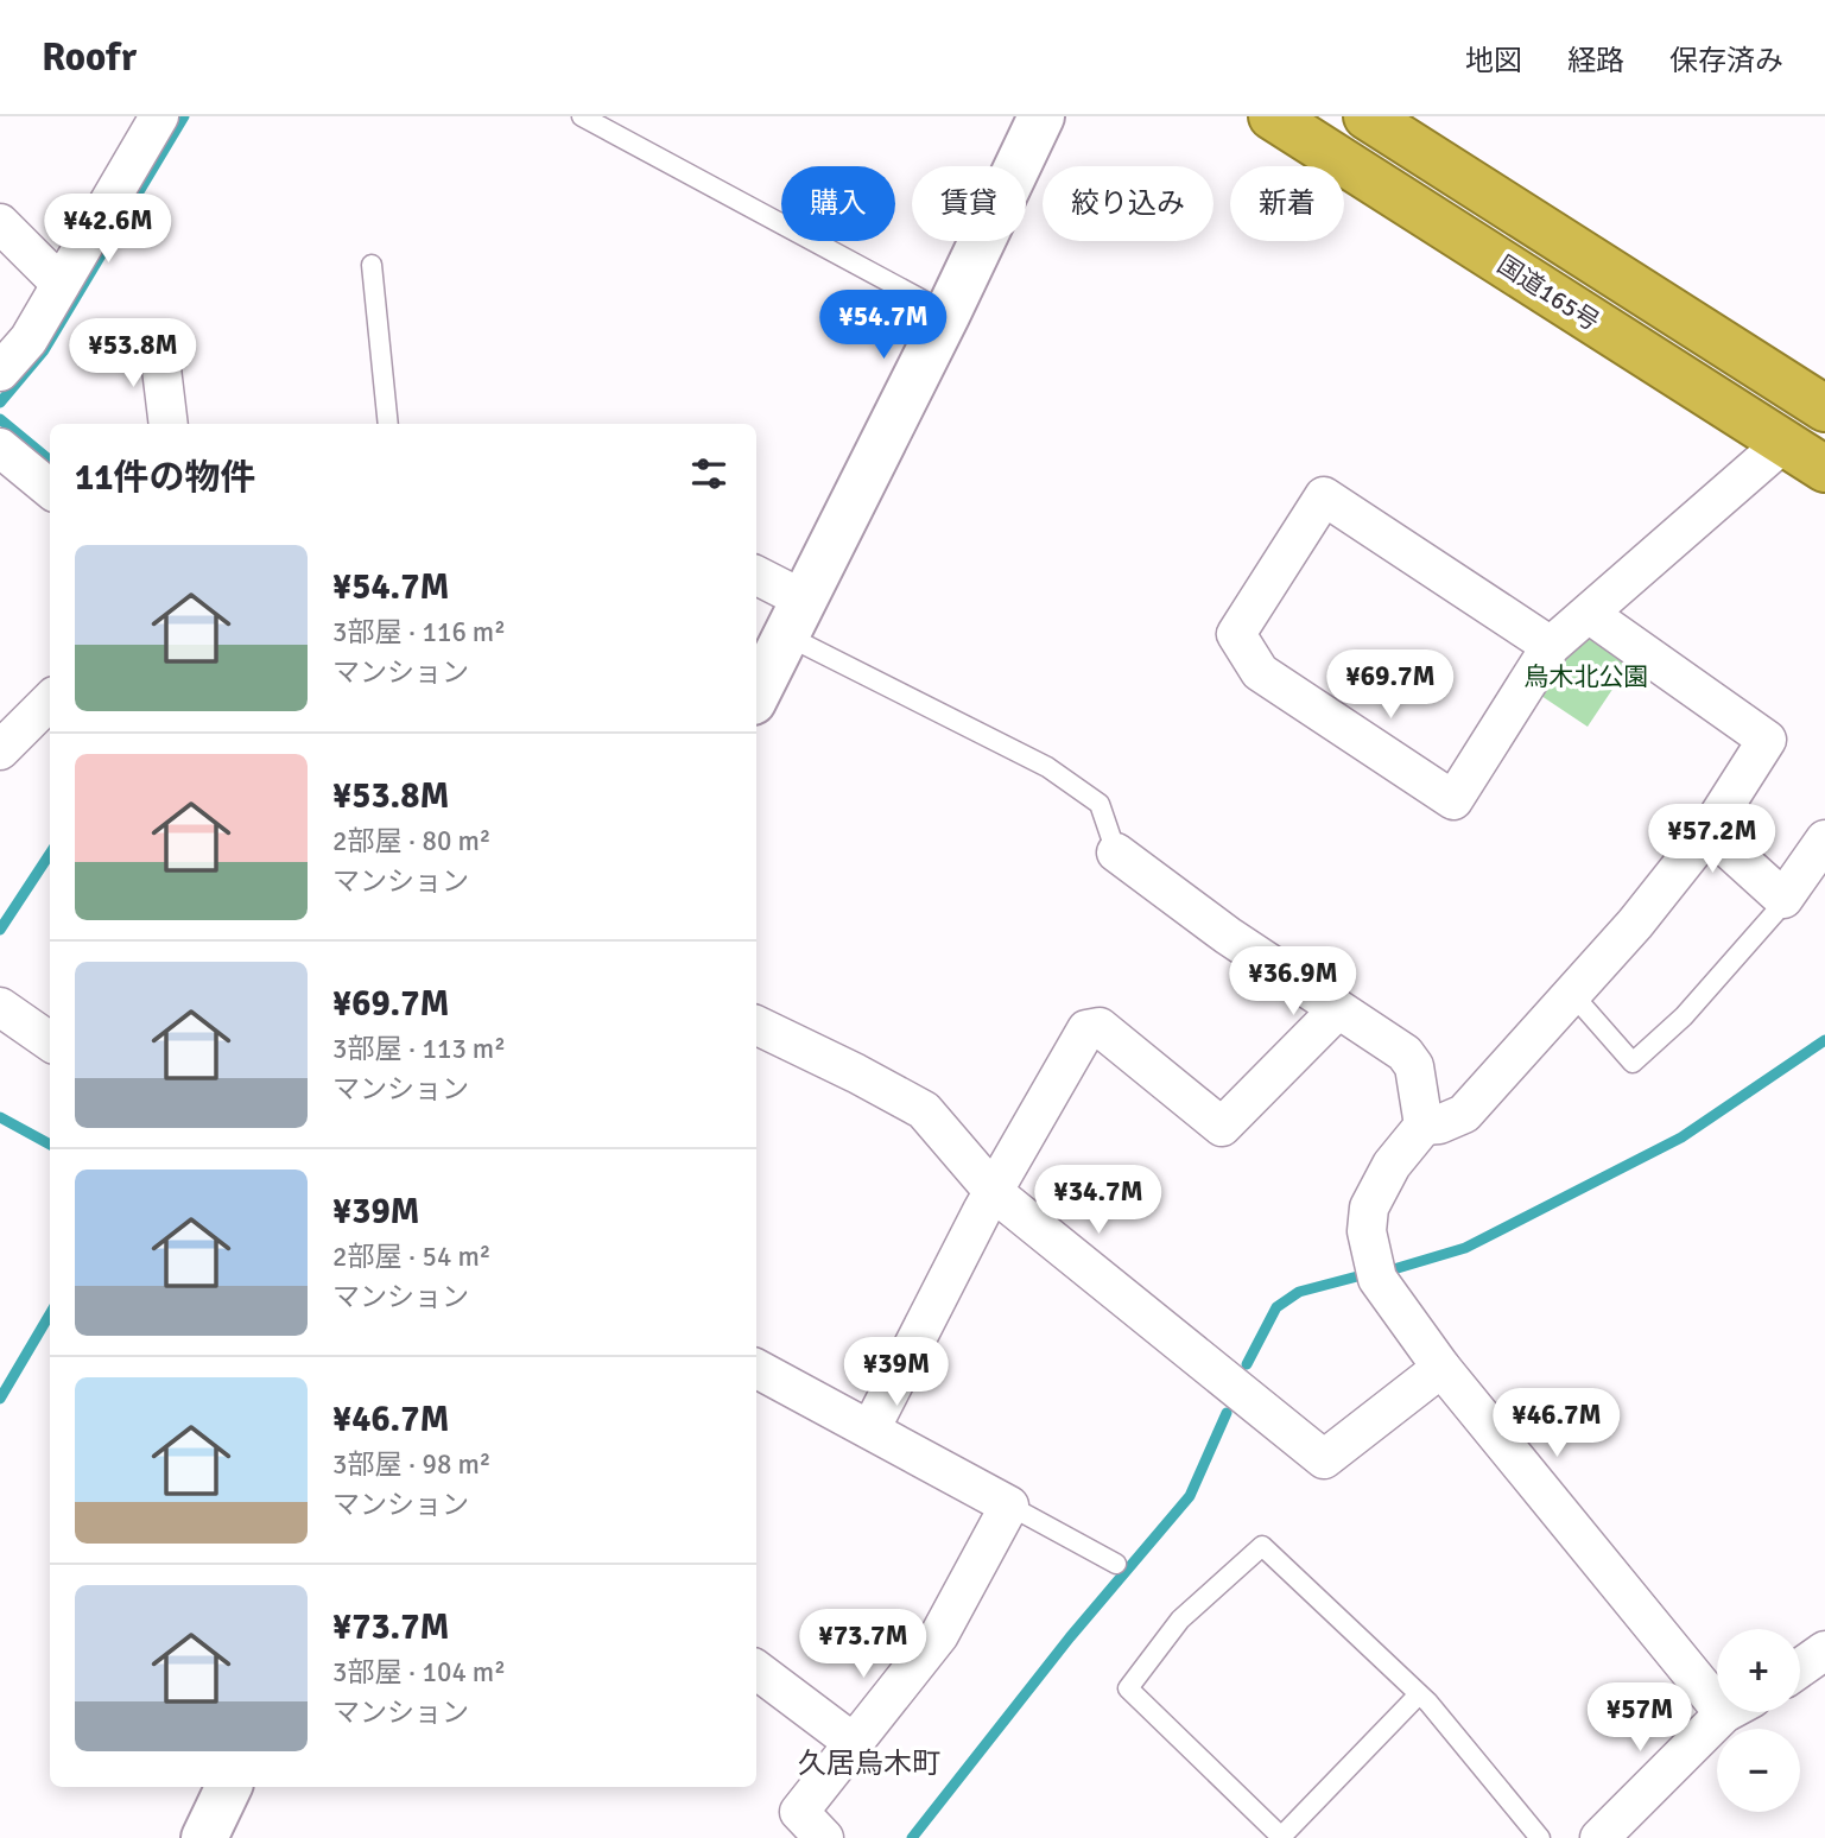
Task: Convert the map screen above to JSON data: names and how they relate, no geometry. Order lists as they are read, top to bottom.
{
  "streets": {
    "highway": ["国道165号"]
  },
  "districts": ["久居烏木町"],
  "parks": ["烏木北公園"],
  "page": {
    "header": "Roofr",
    "nav": ["地図", "経路", "保存済み"],
    "chip": [
      "購入",
      "賃貸",
      "絞り込み",
      "新着"
    ],
    "price": [
      "¥42.6M",
      "¥54.7M",
      "¥53.8M",
      "¥69.7M",
      "¥57.2M",
      "¥36.9M",
      "¥34.7M",
      "¥39M",
      "¥46.7M",
      "¥73.7M",
      "¥57M"
    ],
    "heading": "11件の物件",
    "list": [
      {
        "name": "¥54.7M",
        "note": "3部屋 · 116 m² · マンション"
      },
      {
        "name": "¥53.8M",
        "note": "2部屋 · 80 m² · マンション"
      },
      {
        "name": "¥69.7M",
        "note": "3部屋 · 113 m² · マンション"
      },
      {
        "name": "¥39M",
        "note": "2部屋 · 54 m² · マンション"
      },
      {
        "name": "¥46.7M",
        "note": "3部屋 · 98 m² · マンション"
      },
      {
        "name": "¥73.7M",
        "note": "3部屋 · 104 m² · マンション"
      }
    ],
    "map_buttons": ["+", "−"]
  }
}
